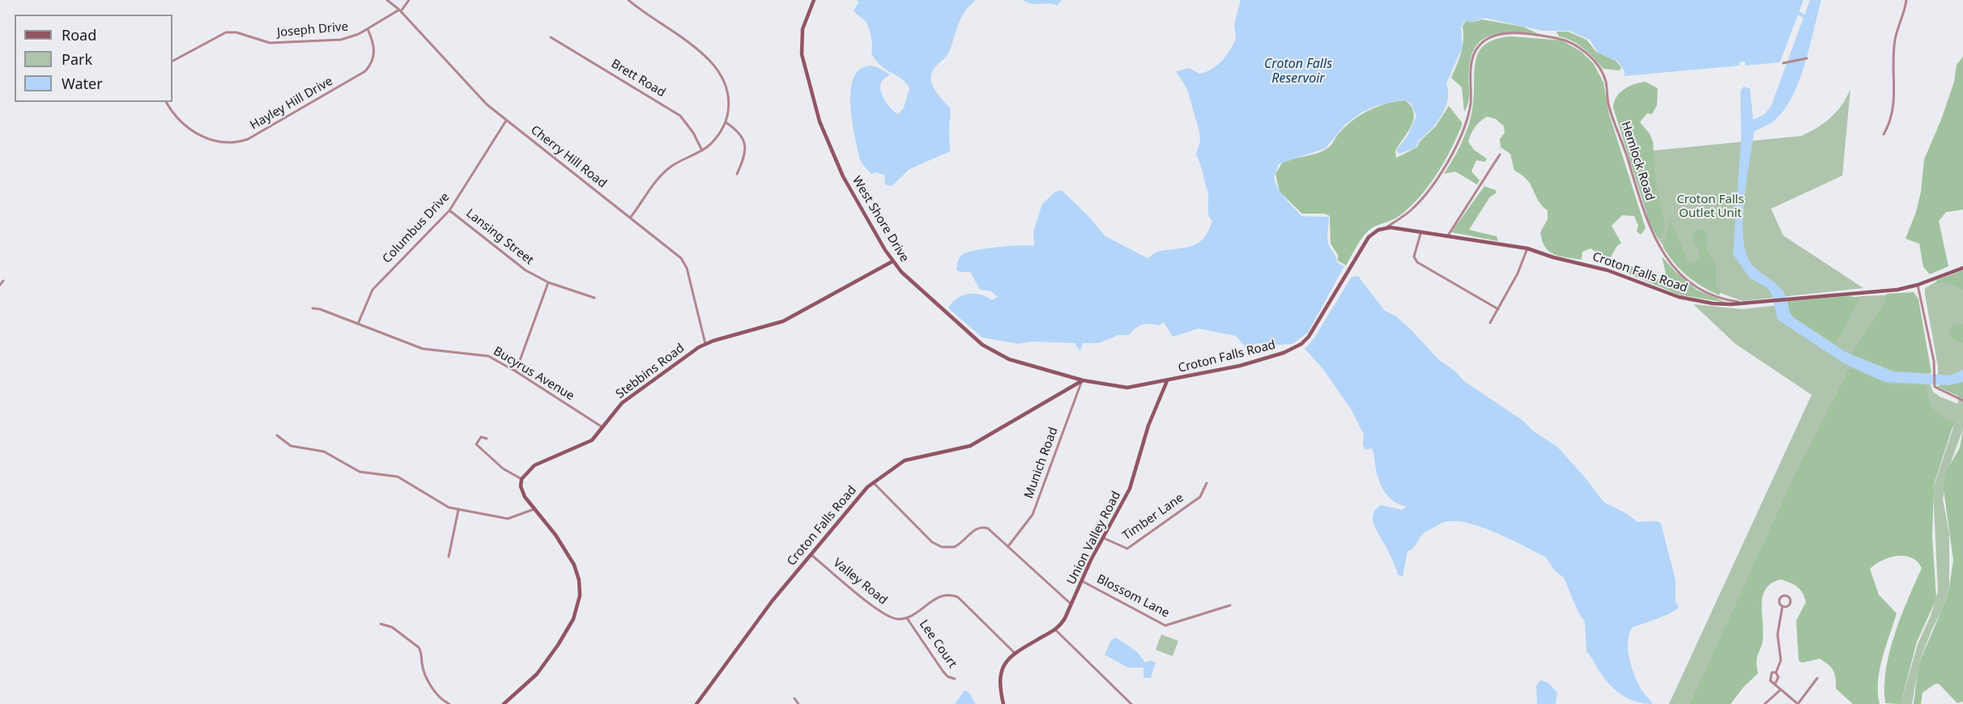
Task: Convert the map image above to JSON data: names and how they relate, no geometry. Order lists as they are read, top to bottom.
{
  "streets": {
    "street": [
      "Joseph Drive",
      "Brett Road",
      "Hayley Hill Drive",
      "Cherry Hill Road",
      "Hemlock Road",
      "West Shore Drive",
      "Columbus Drive",
      "Lansing Street",
      "Croton Falls Road",
      "Stebbins Road",
      "Bucyrus Avenue",
      "Munich Road",
      "Timber Lane",
      "Union Valley Road",
      "Valley Road",
      "Blossom Lane",
      "Lee Court"
    ]
  },
  "crossings": [
    ["Joseph Drive", "Hayley Hill Drive"],
    ["Joseph Drive", "Cherry Hill Road"],
    ["Cherry Hill Road", "Columbus Drive"],
    ["Cherry Hill Road", "Stebbins Road"],
    ["Hemlock Road", "Croton Falls Road"],
    ["West Shore Drive", "Croton Falls Road"],
    ["West Shore Drive", "Stebbins Road"],
    ["West Shore Drive", "Munich Road"],
    ["Columbus Drive", "Lansing Street"],
    ["Columbus Drive", "Bucyrus Avenue"],
    ["Croton Falls Road", "Munich Road"],
    ["Croton Falls Road", "Union Valley Road"],
    ["Croton Falls Road", "Valley Road"],
    ["Stebbins Road", "Bucyrus Avenue"],
    ["Timber Lane", "Union Valley Road"],
    ["Union Valley Road", "Blossom Lane"],
    ["Valley Road", "Lee Court"]
  ],
  "water": ["Croton Falls Reservoir"],
  "parks": ["Croton Falls Outlet Unit"],
  "legend": ["Road", "Park", "Water"]
}
